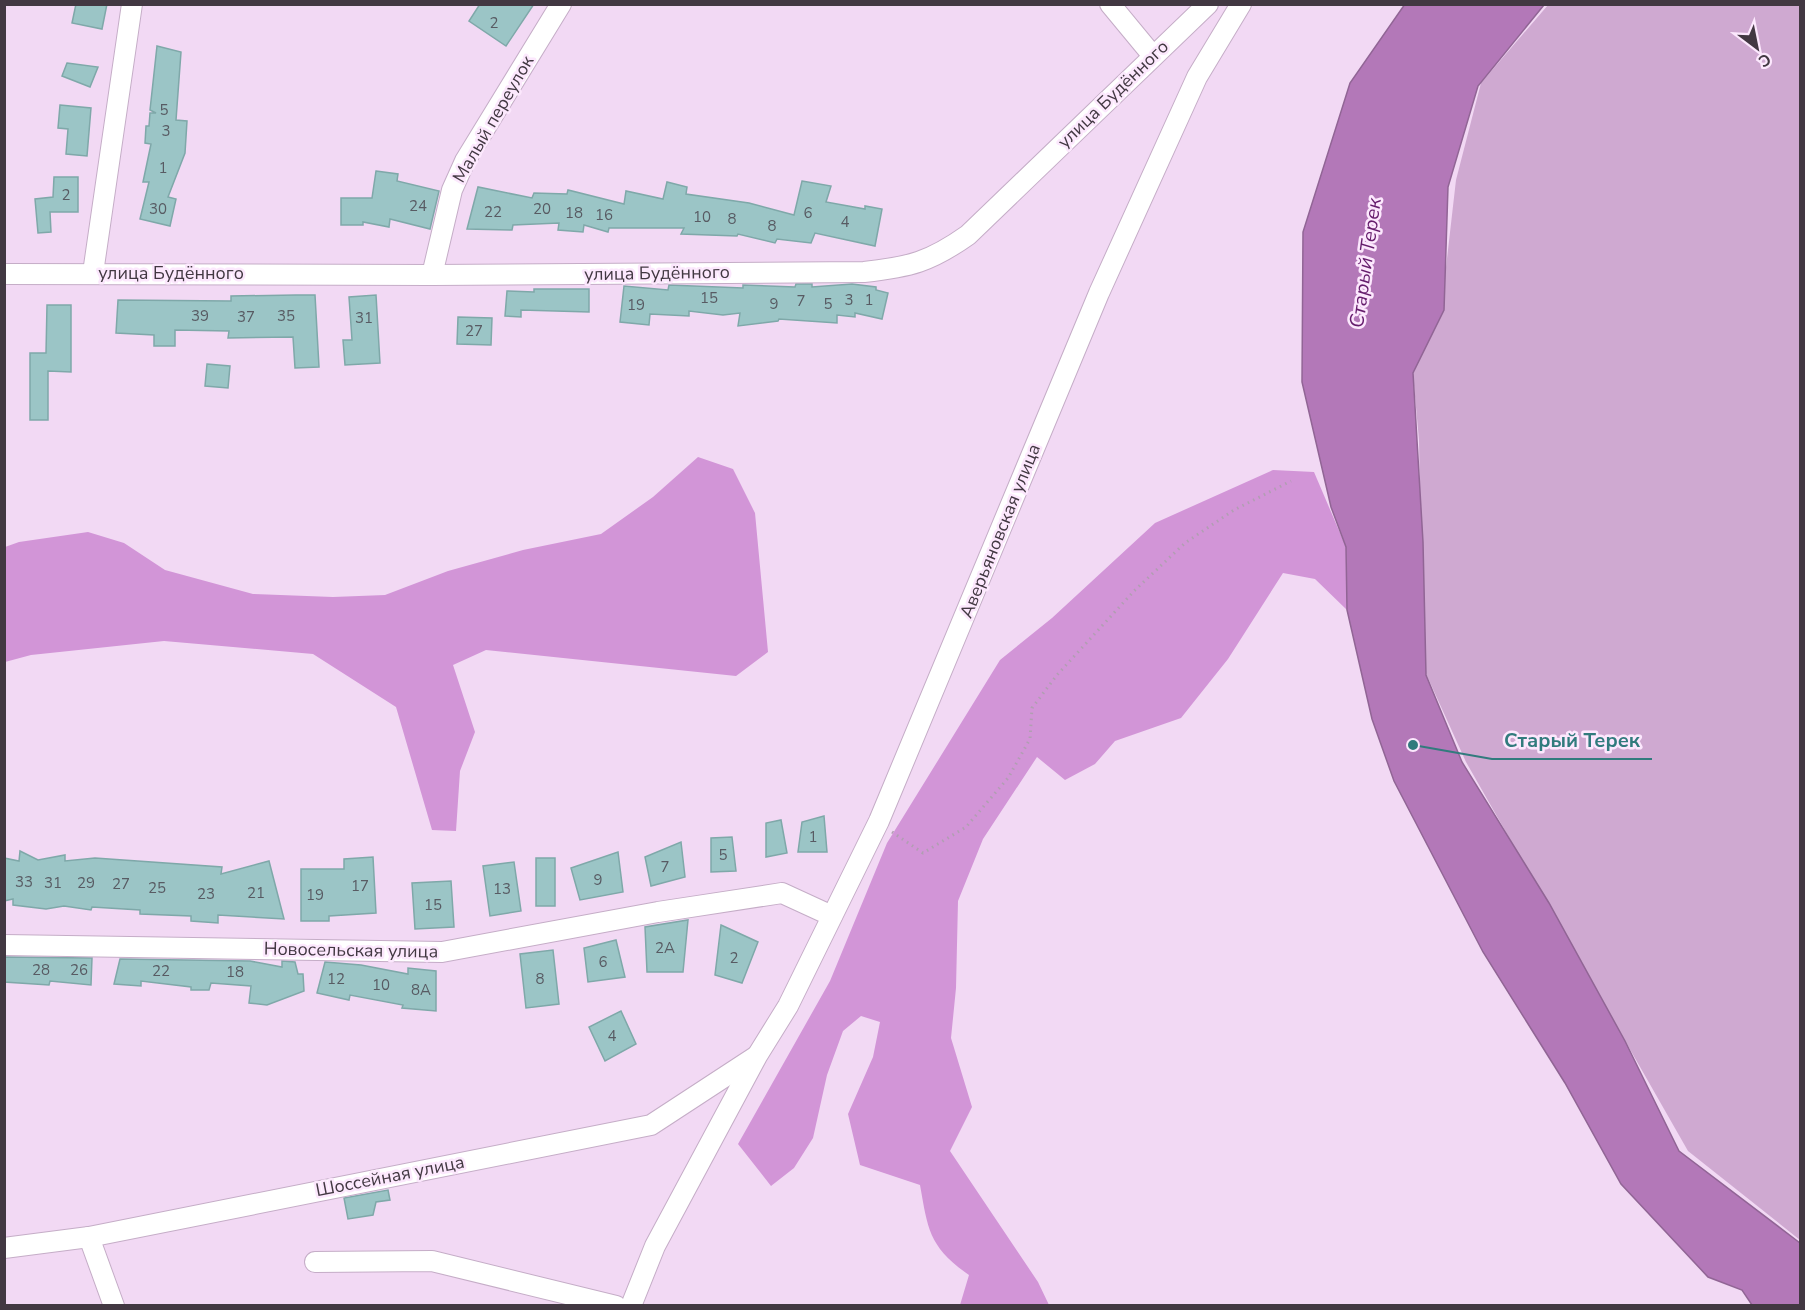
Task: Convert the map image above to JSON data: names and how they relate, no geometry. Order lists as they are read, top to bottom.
{
  "streets": {
    "street": [
      "улица Будённого",
      "Малый переулок",
      "Аверьяновская улица",
      "Новосельская улица",
      "Шоссейная улица"
    ]
  },
  "crossings": [
    ["улица Будённого", "Малый переулок"],
    ["Аверьяновская улица", "Новосельская улица"],
    ["Аверьяновская улица", "Шоссейная улица"]
  ],
  "water": ["Старый Терек"],
  "places": ["Старый Терек"],
  "house_numbers": [
    "2",
    "5",
    "3",
    "1",
    "2",
    "24",
    "30",
    "20",
    "22",
    "18",
    "6",
    "16",
    "10",
    "8",
    "4",
    "8",
    "15",
    "3",
    "1",
    "7",
    "9",
    "5",
    "19",
    "39",
    "35",
    "37",
    "31",
    "27",
    "1",
    "5",
    "7",
    "9",
    "33",
    "31",
    "29",
    "27",
    "17",
    "25",
    "13",
    "21",
    "23",
    "19",
    "15",
    "2А",
    "2",
    "6",
    "28",
    "26",
    "22",
    "18",
    "12",
    "8",
    "10",
    "8А",
    "4"
  ],
  "north": "bottom right"
}
